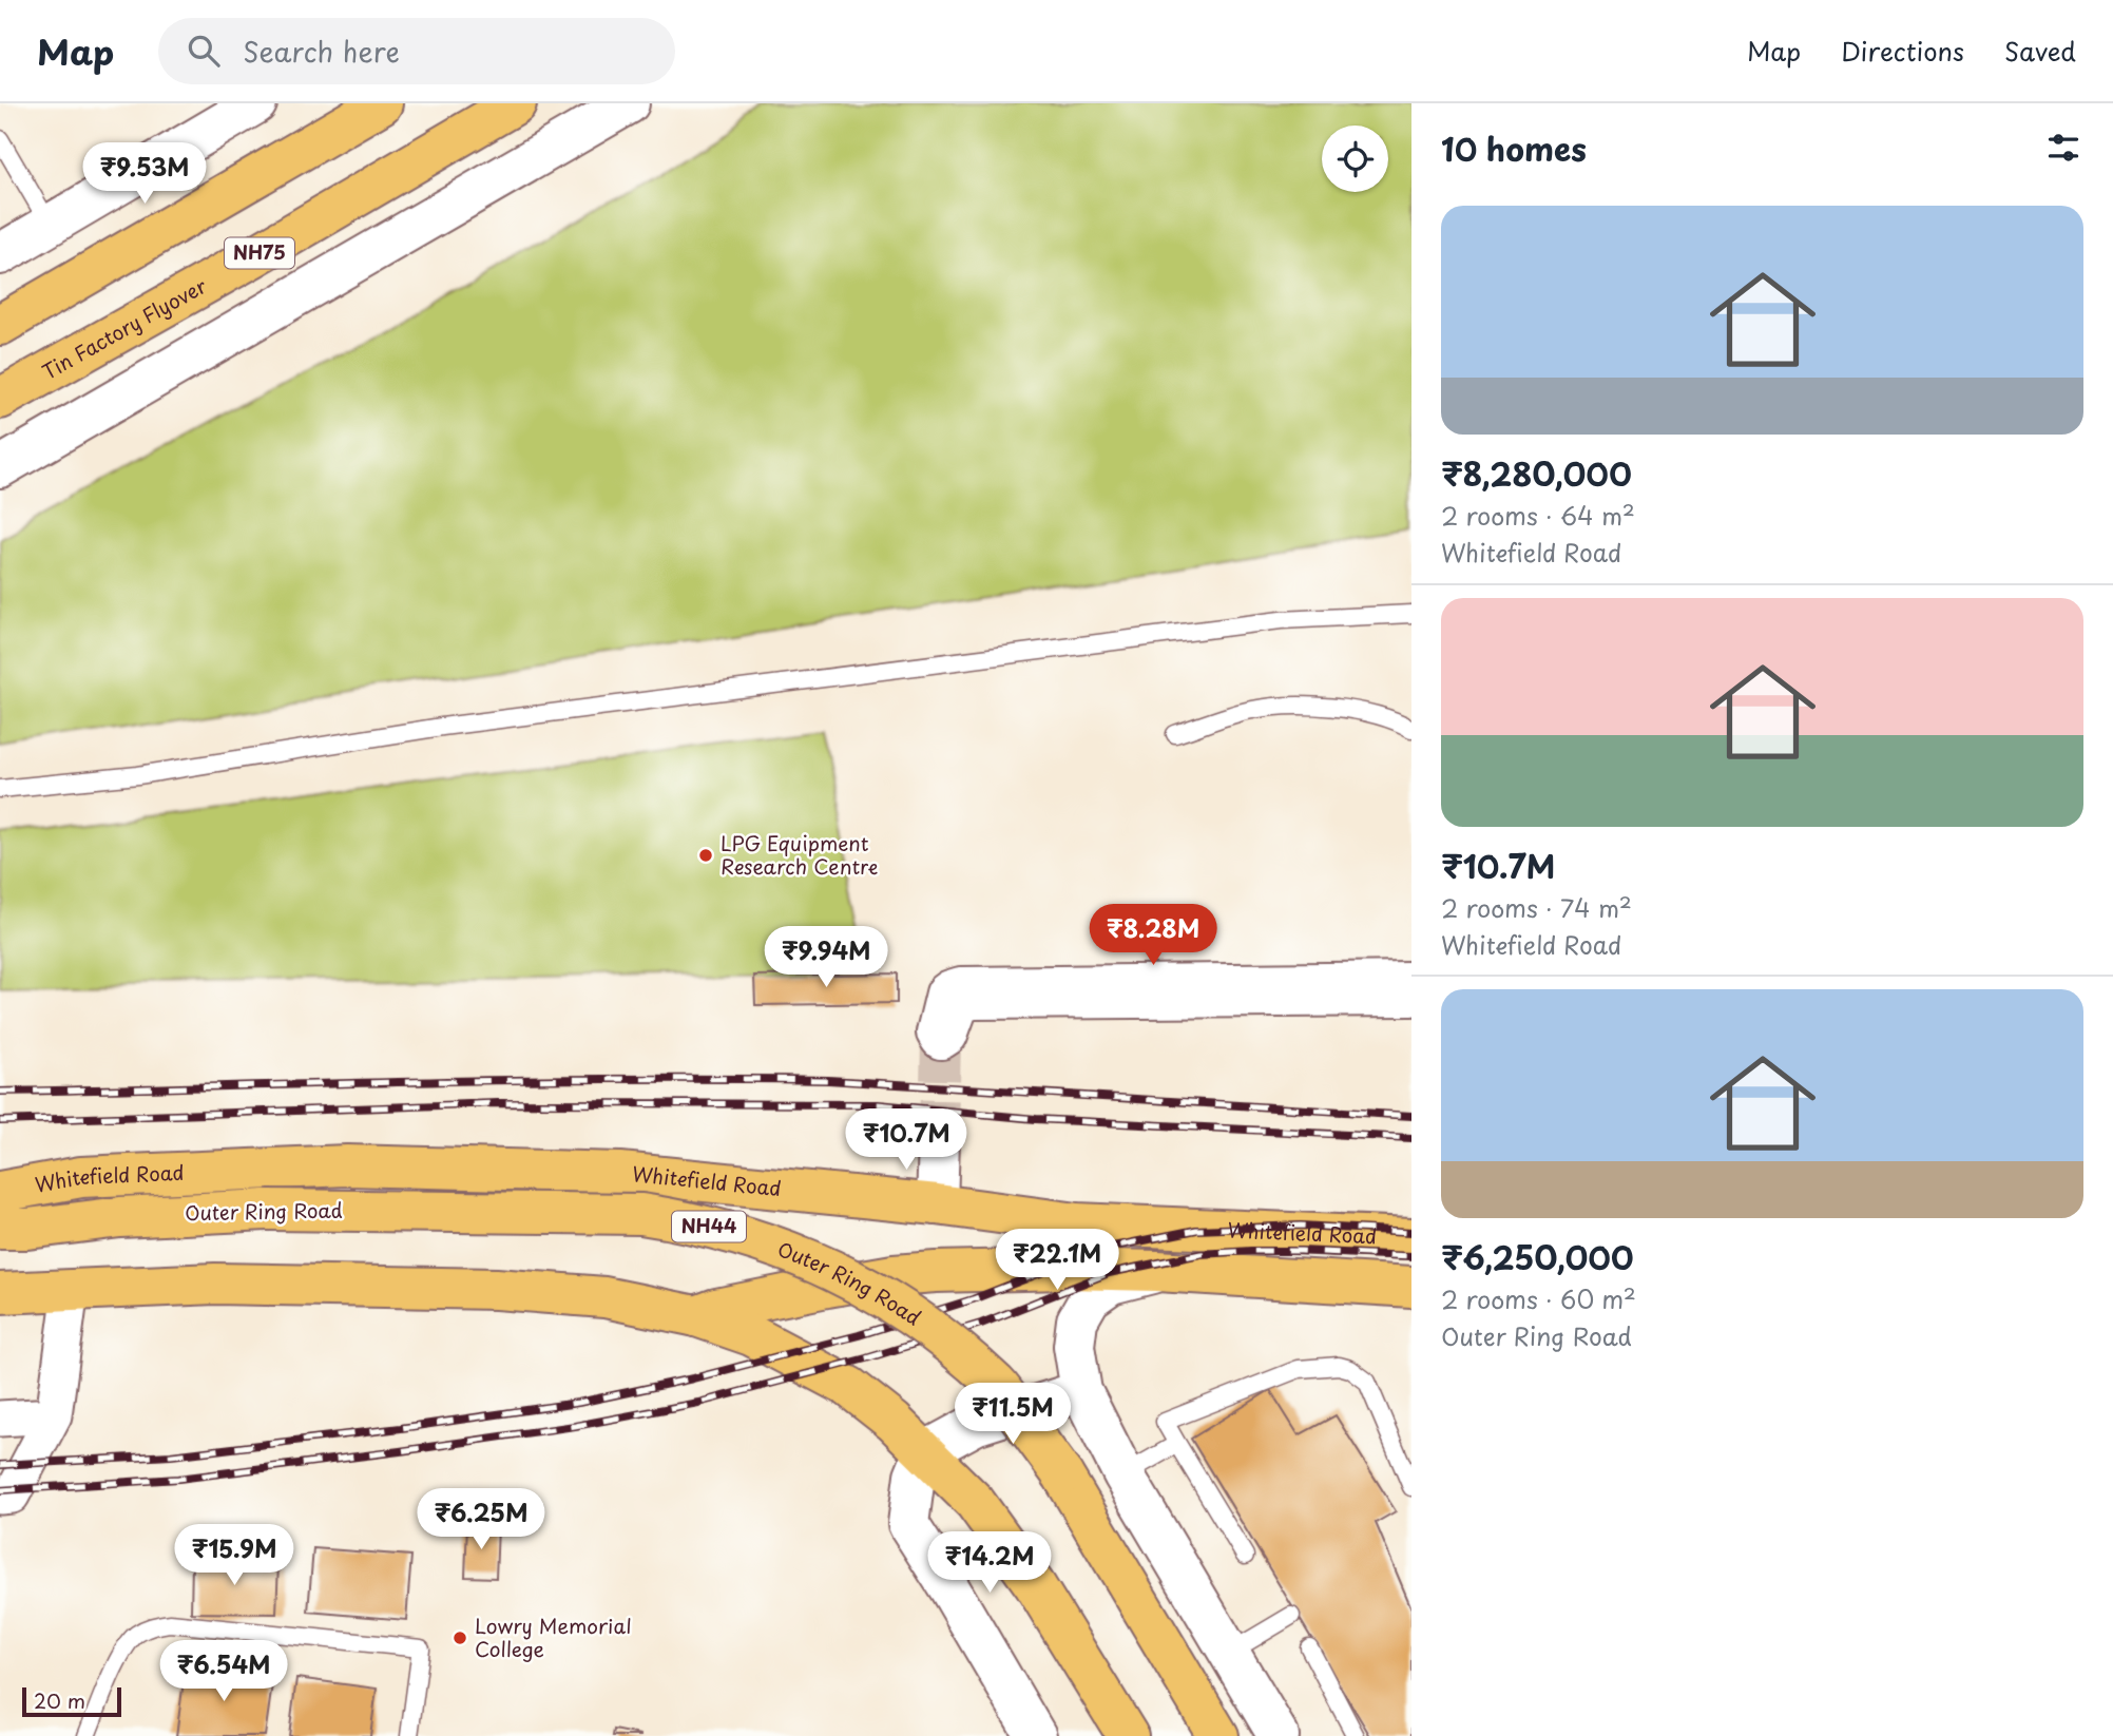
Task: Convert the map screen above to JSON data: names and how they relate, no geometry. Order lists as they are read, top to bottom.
{
  "streets": {
    "main road": [
      "NH75",
      "Tin Factory Flyover",
      "Whitefield Road",
      "Outer Ring Road",
      "NH44"
    ]
  },
  "places": ["LPG Equipment Research Centre", "Lowry Memorial College"],
  "scale_bar": "20 m",
  "page": {
    "header": "Map",
    "search": "Search here",
    "nav": ["Map", "Directions", "Saved"],
    "heading": "10 homes",
    "price": [
      "₹9.53M",
      "₹8.28M",
      "₹9.94M",
      "₹10.7M",
      "₹22.1M",
      "₹11.5M",
      "₹6.25M",
      "₹15.9M",
      "₹14.2M",
      "₹6.54M"
    ],
    "list": [
      {
        "name": "₹8,280,000",
        "note": "2 rooms · 64 m² · Whitefield Road"
      },
      {
        "name": "₹10.7M",
        "note": "2 rooms · 74 m² · Whitefield Road"
      },
      {
        "name": "₹6,250,000",
        "note": "2 rooms · 60 m² · Outer Ring Road"
      }
    ],
    "scale": "20 m"
  }
}
